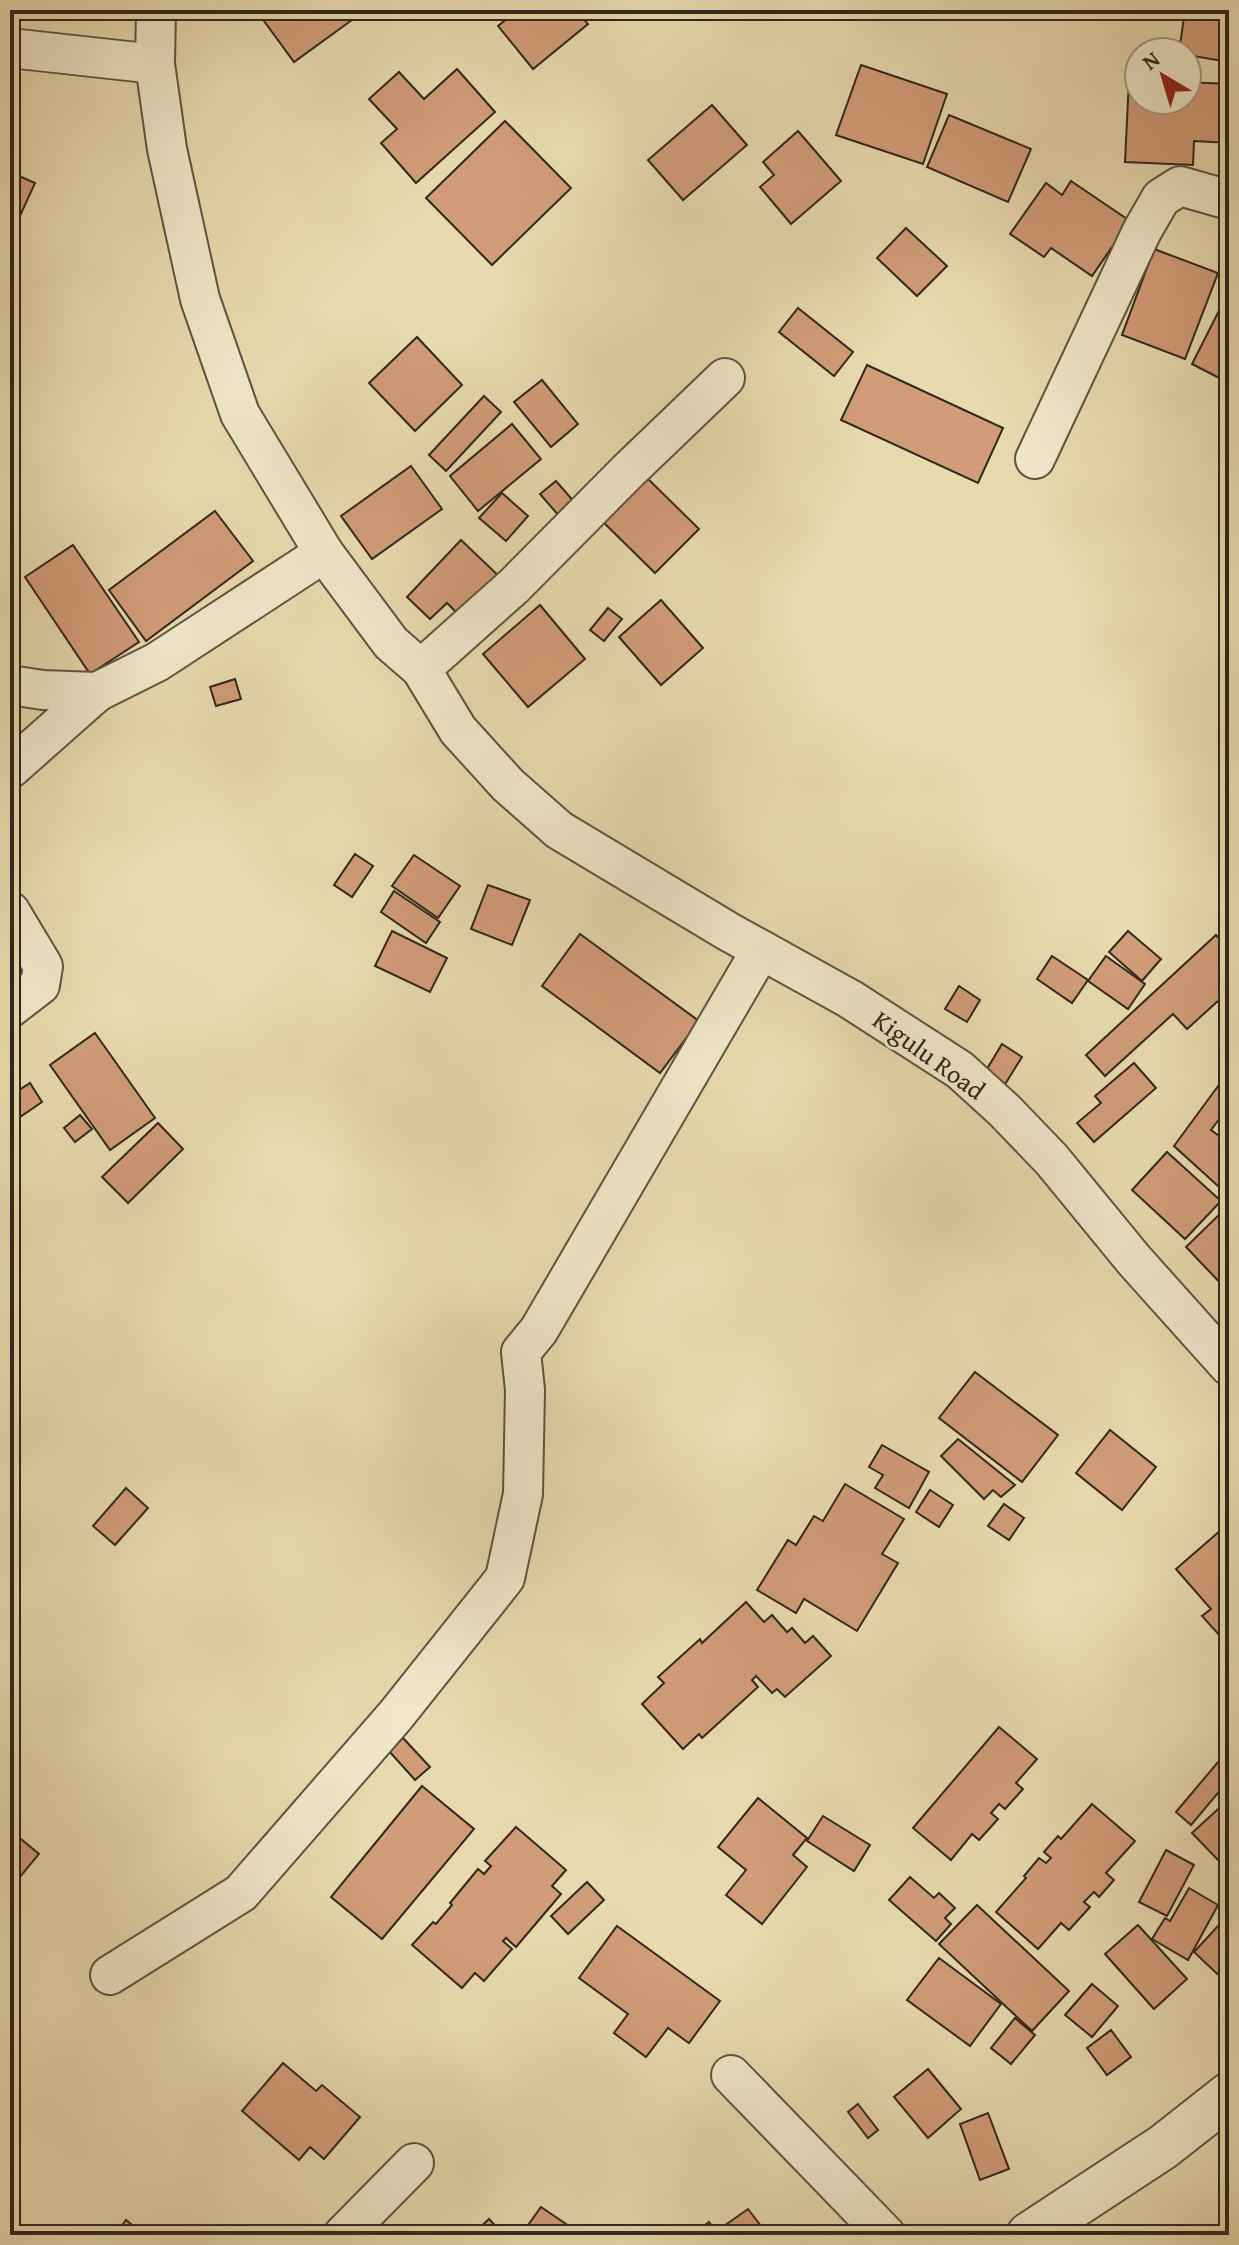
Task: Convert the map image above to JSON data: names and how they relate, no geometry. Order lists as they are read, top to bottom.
{
  "streets": {
    "street": ["Kigulu Road"]
  },
  "north": "top left"
}
